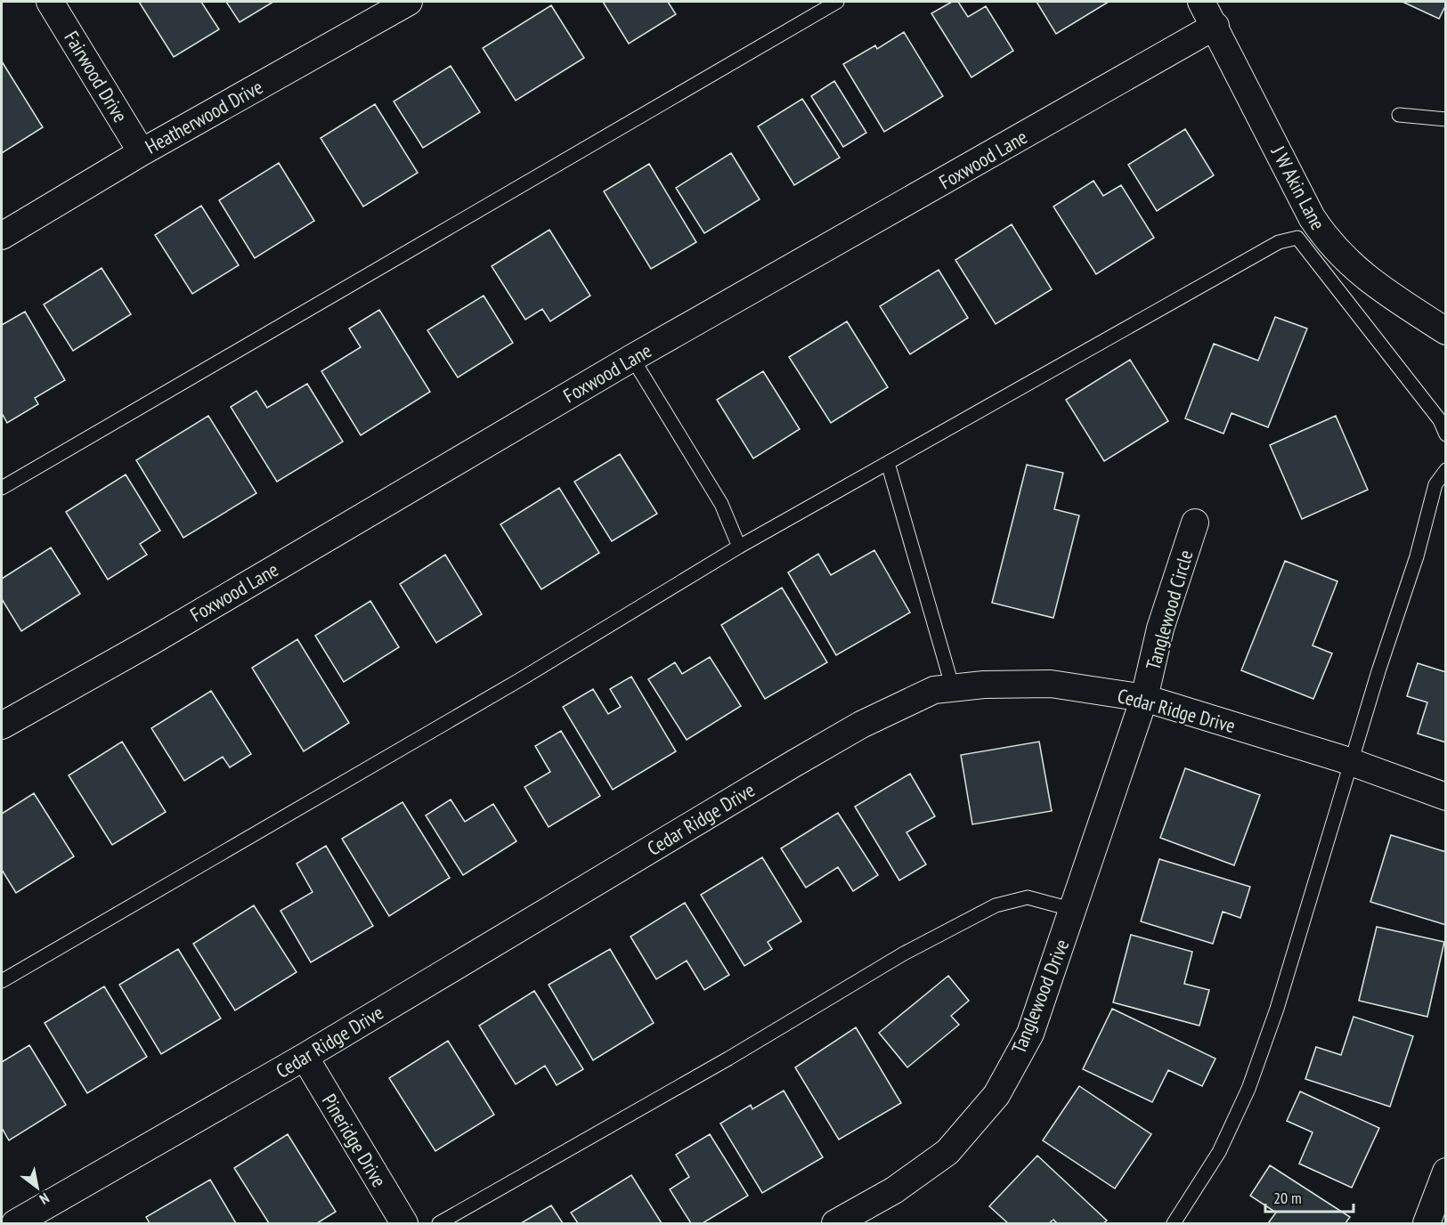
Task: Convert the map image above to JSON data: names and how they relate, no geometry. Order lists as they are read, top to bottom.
{
  "streets": {
    "street": [
      "Fairwood Drive",
      "Heatherwood Drive",
      "Foxwood Lane",
      "J W Akin Lane",
      "Tanglewood Circle",
      "Cedar Ridge Drive",
      "Tanglewood Drive",
      "Pineridge Drive"
    ]
  },
  "crossings": [
    ["Fairwood Drive", "Heatherwood Drive"],
    ["Foxwood Lane", "J W Akin Lane"],
    ["Tanglewood Circle", "Cedar Ridge Drive"],
    ["Tanglewood Circle", "Tanglewood Drive"],
    ["Cedar Ridge Drive", "Tanglewood Drive"],
    ["Cedar Ridge Drive", "Pineridge Drive"]
  ],
  "scale_bar": "20 m",
  "north": "bottom right"
}
